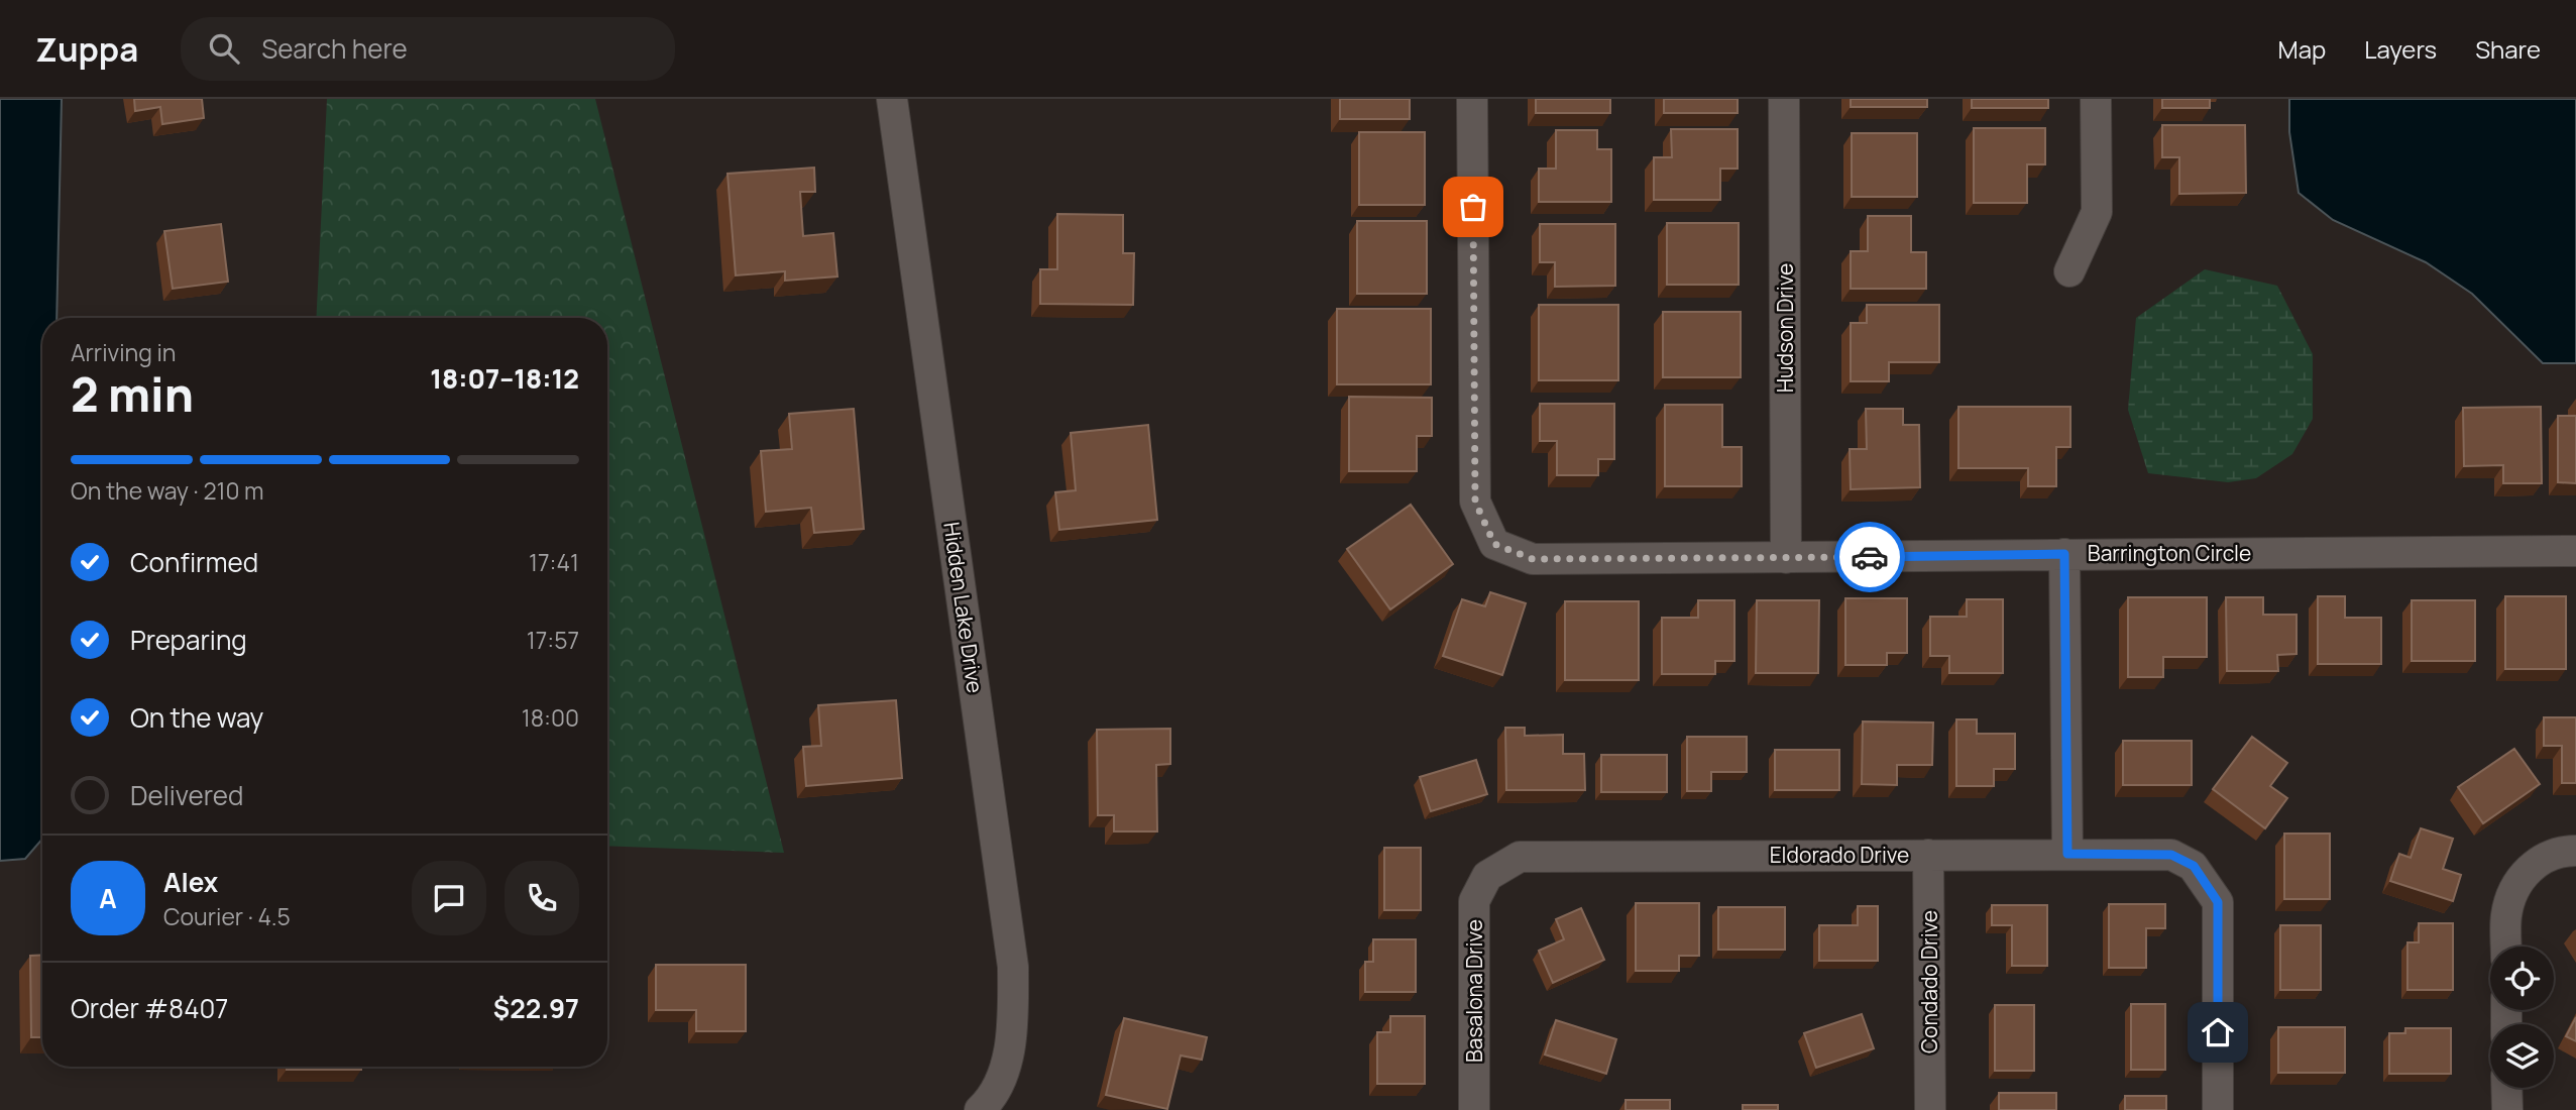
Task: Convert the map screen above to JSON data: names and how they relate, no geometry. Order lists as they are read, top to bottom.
{
  "streets": {
    "street": [
      "Hudson Drive",
      "Barrington Circle",
      "Hidden Lake Drive",
      "Eldorado Drive",
      "Condado Drive",
      "Basalona Drive"
    ]
  },
  "crossings": [
    ["Hudson Drive", "Barrington Circle"],
    ["Eldorado Drive", "Condado Drive"],
    ["Eldorado Drive", "Basalona Drive"]
  ],
  "page": {
    "header": "Zuppa",
    "search": "Search here",
    "nav": ["Map", "Layers", "Share"],
    "heading": ["2 min", "Arriving in", "18:07–18:12"],
    "panel": [
      "Alex",
      "Courier · 4.5",
      "Order #8407",
      "$22.97"
    ],
    "bar": "On the way · 210 m",
    "list": [
      ["Confirmed", "17:41"],
      ["Preparing", "17:57"],
      ["On the way", "18:00"],
      "Delivered"
    ],
    "round": "A"
  }
}
